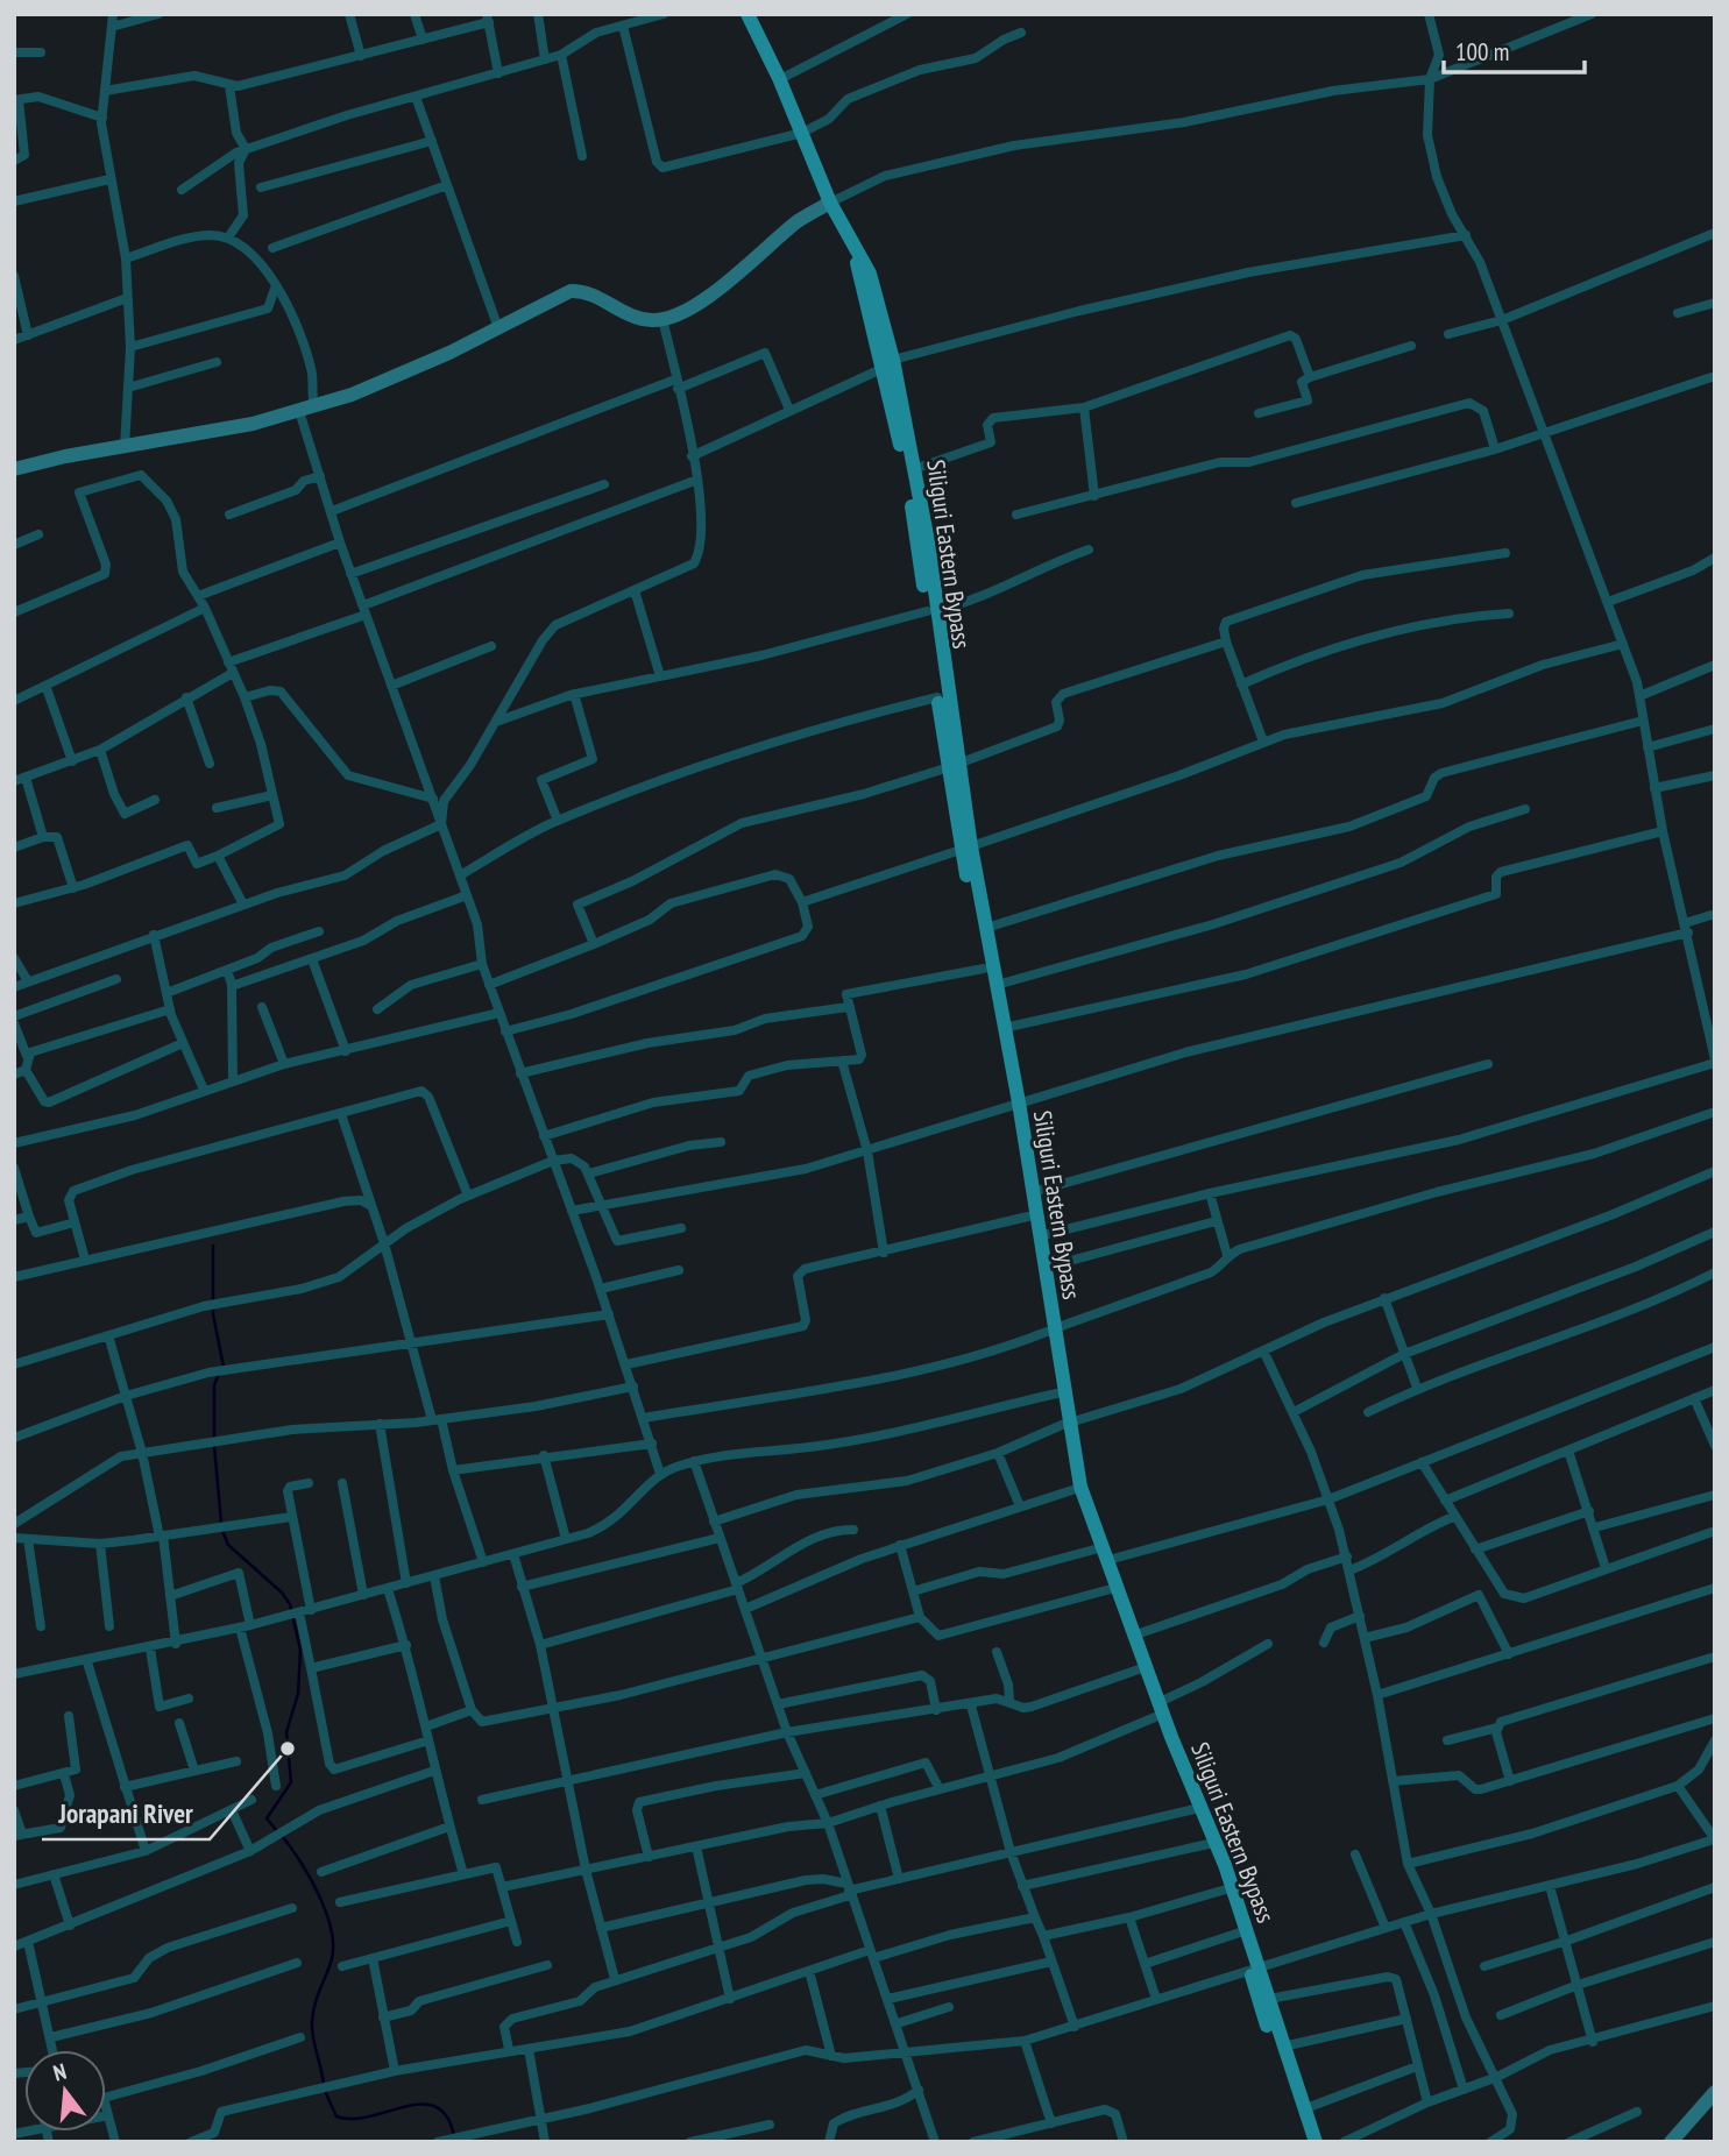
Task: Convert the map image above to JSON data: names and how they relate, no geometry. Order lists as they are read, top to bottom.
{
  "streets": {
    "main road": ["Siliguri Eastern Bypass"]
  },
  "places": ["Jorapani River"],
  "scale_bar": "100 m",
  "north": "top"
}
